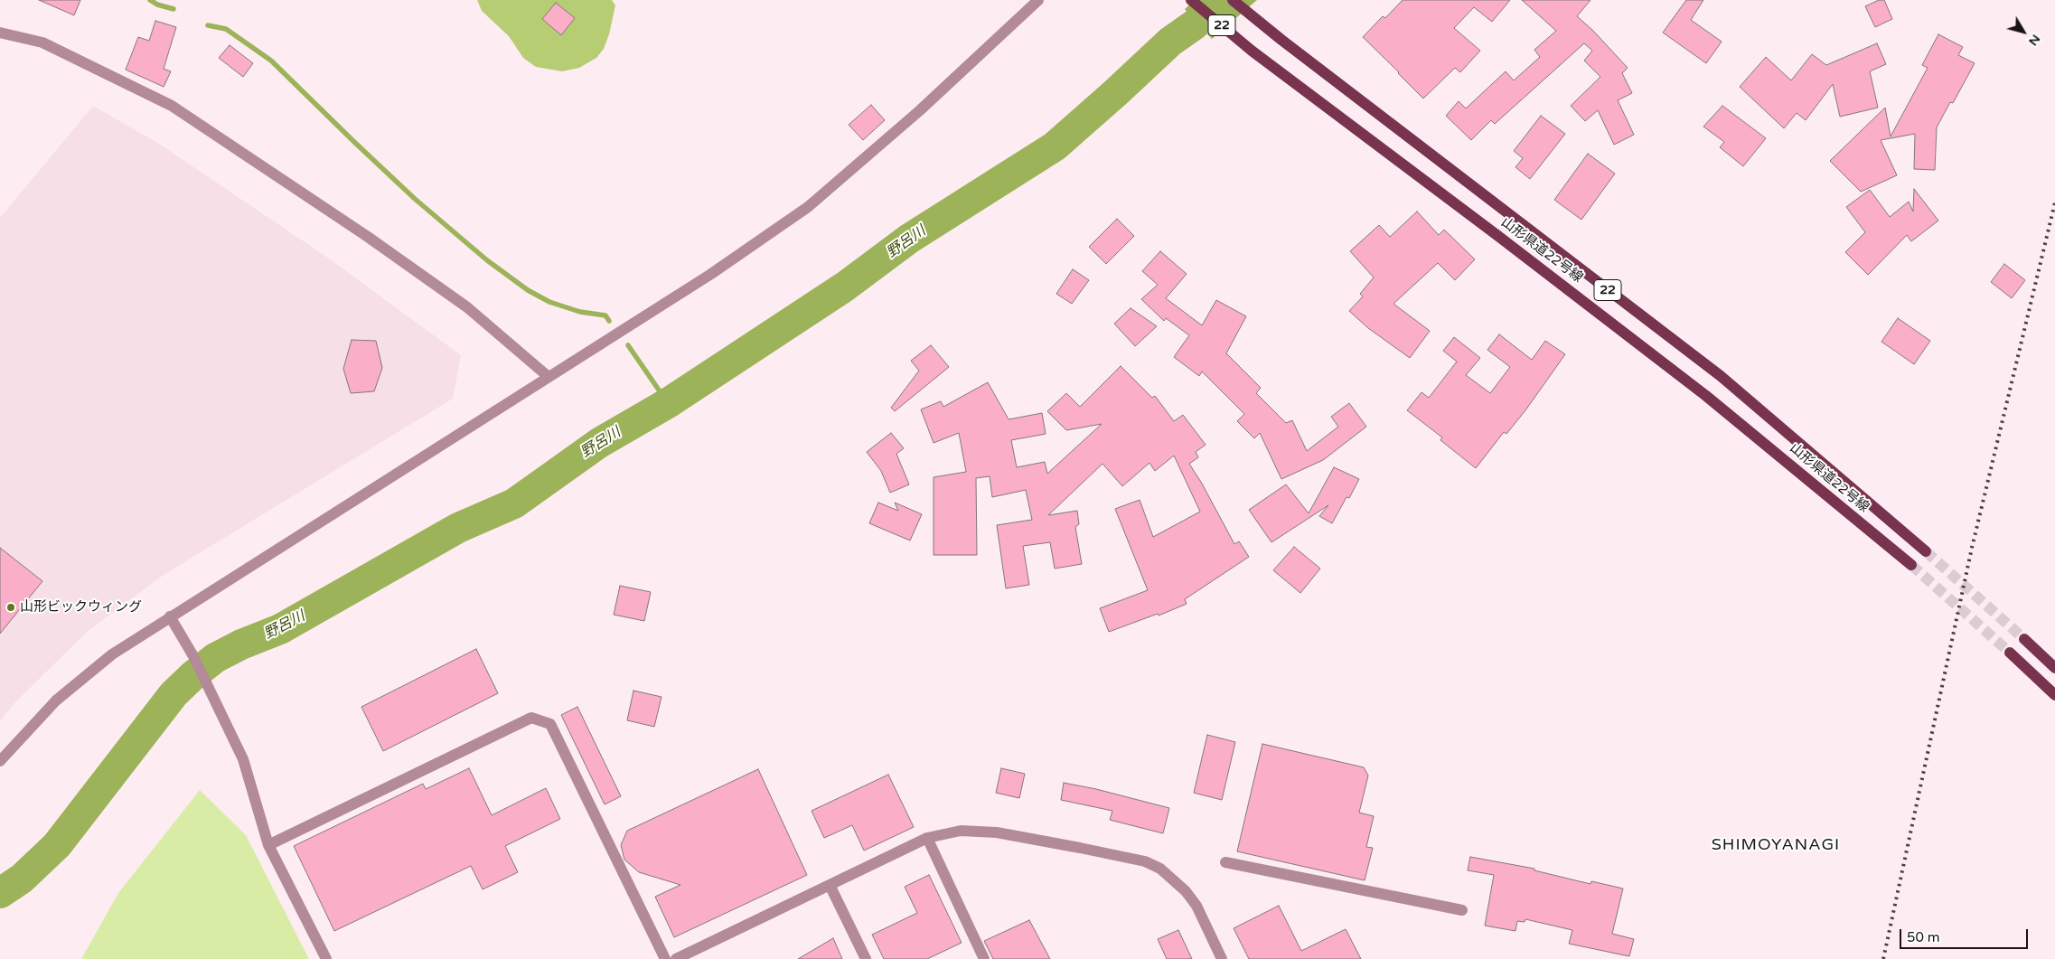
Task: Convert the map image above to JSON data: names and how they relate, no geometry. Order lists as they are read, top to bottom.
{
  "streets": {
    "main road": ["22", "山形県道22号線"]
  },
  "districts": ["SHIMOYANAGI"],
  "water": ["野呂川"],
  "places": ["山形ビックウィング"],
  "scale_bar": "50 m",
  "north": "bottom right"
}
